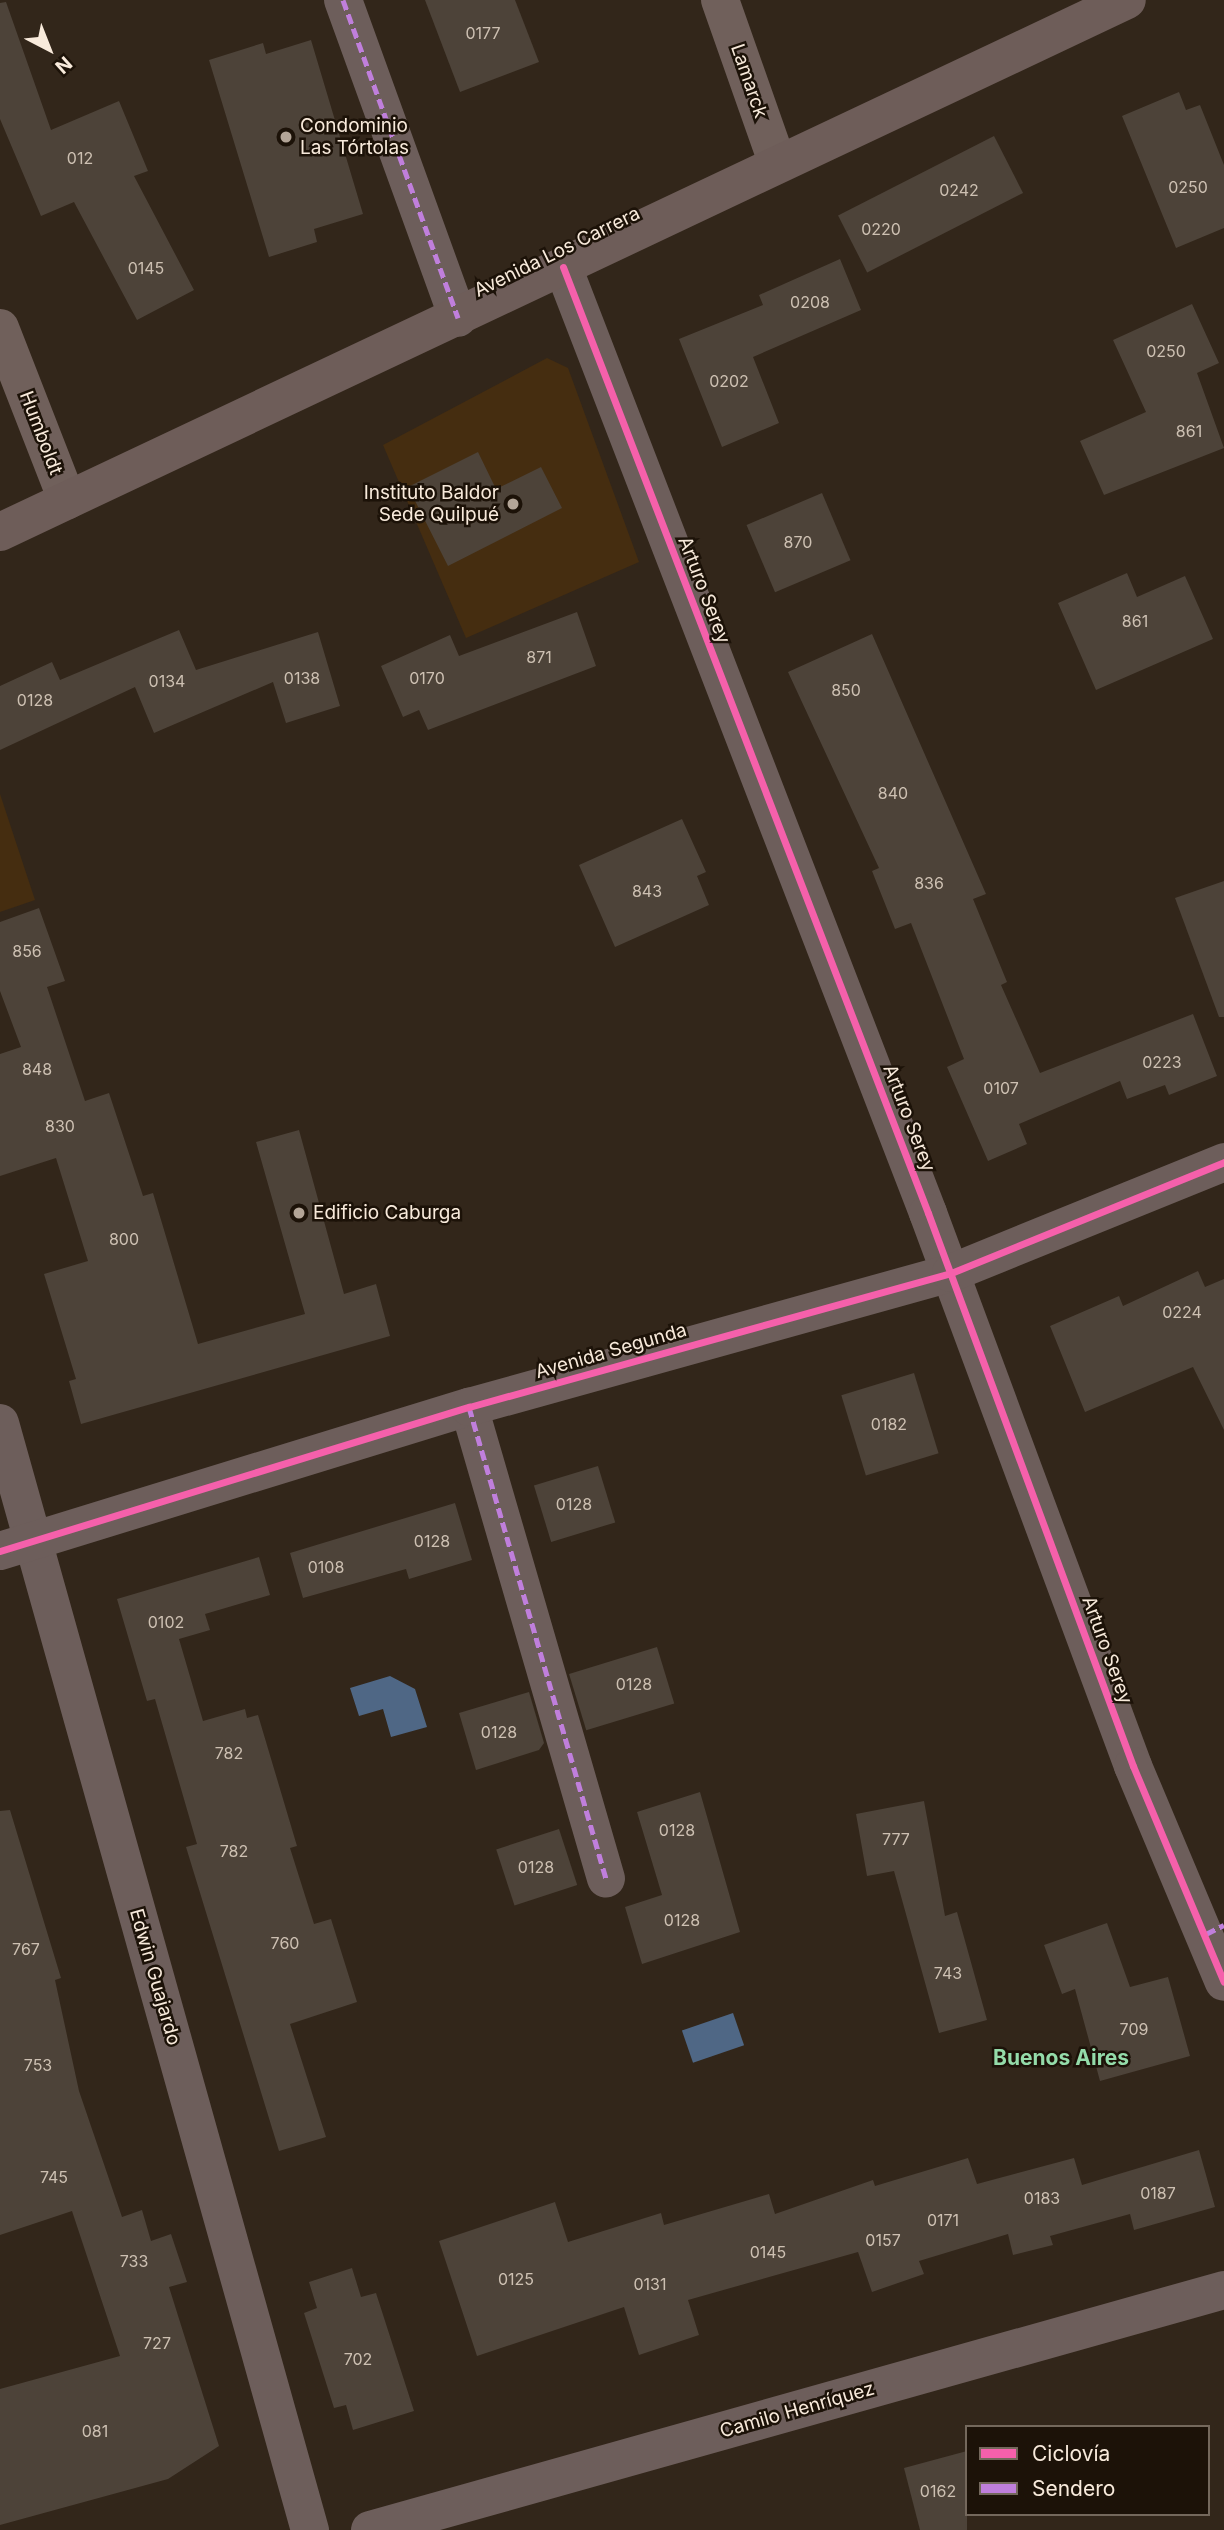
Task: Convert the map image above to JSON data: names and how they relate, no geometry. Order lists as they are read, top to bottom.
{
  "streets": {
    "main road": ["Lamarck", "Avenida Los Carrera", "Humboldt"],
    "street": [
      "Arturo Serey",
      "Avenida Segunda",
      "Edwin Guajardo",
      "Camilo Henríquez"
    ]
  },
  "crossings": [
    ["Lamarck", "Avenida Los Carrera"],
    ["Avenida Los Carrera", "Humboldt"],
    ["Avenida Los Carrera", "Arturo Serey"],
    ["Arturo Serey", "Avenida Segunda"],
    ["Avenida Segunda", "Edwin Guajardo"]
  ],
  "districts": ["Buenos Aires"],
  "places": ["Condominio Las Tórtolas", "Instituto Baldor Sede Quilpué", "Edificio Caburga"],
  "house_numbers": [
    "0177",
    "012",
    "0250",
    "0242",
    "0220",
    "0145",
    "0208",
    "0250",
    "0202",
    "861",
    "870",
    "861",
    "871",
    "0138",
    "0170",
    "0134",
    "850",
    "0128",
    "840",
    "836",
    "843",
    "856",
    "0223",
    "848",
    "0107",
    "830",
    "800",
    "0224",
    "0182",
    "0128",
    "0128",
    "0108",
    "0102",
    "0128",
    "0128",
    "782",
    "0128",
    "777",
    "782",
    "0128",
    "0128",
    "760",
    "767",
    "743",
    "709",
    "753",
    "745",
    "0187",
    "0183",
    "0171",
    "0157",
    "0145",
    "733",
    "0125",
    "0131",
    "727",
    "702",
    "081",
    "0162"
  ],
  "legend": ["Ciclovía", "Sendero"],
  "north": "bottom right"
}
